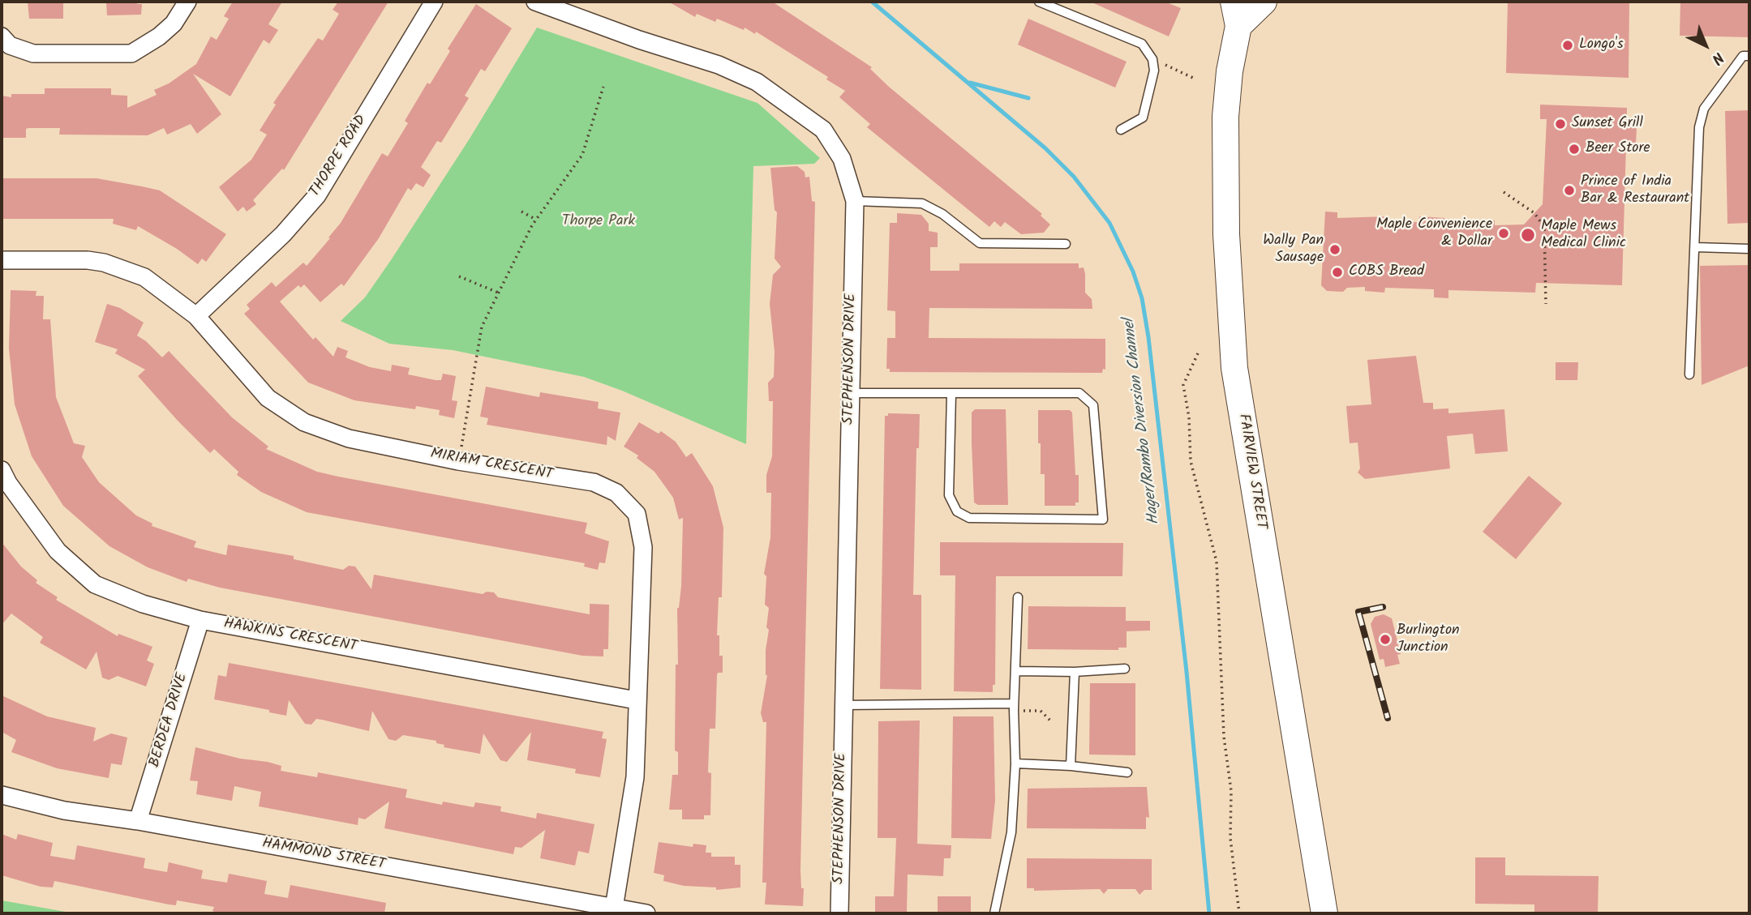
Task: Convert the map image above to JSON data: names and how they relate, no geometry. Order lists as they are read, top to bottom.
{
  "streets": {
    "main road": ["FAIRVIEW STREET"],
    "street": [
      "THORPE ROAD",
      "STEPHENSON DRIVE",
      "MIRIAM CRESCENT",
      "HAWKINS CRESCENT",
      "BERDEA DRIVE",
      "HAMMOND STREET"
    ]
  },
  "crossings": [
    ["THORPE ROAD", "MIRIAM CRESCENT"],
    ["MIRIAM CRESCENT", "HAWKINS CRESCENT"],
    ["MIRIAM CRESCENT", "HAMMOND STREET"],
    ["HAWKINS CRESCENT", "BERDEA DRIVE"],
    ["BERDEA DRIVE", "HAMMOND STREET"]
  ],
  "water": ["Hager/Rambo Diversion Channel"],
  "parks": ["Thorpe Park"],
  "places": [
    "Longo's",
    "Sunset Grill",
    "Beer Store",
    "Prince of India Bar & Restaurant",
    "Maple Convenience & Dollar",
    "Maple Mews Medical Clinic",
    "Wally Pan Sausage",
    "COBS Bread",
    "Burlington Junction"
  ],
  "north": "bottom right"
}
